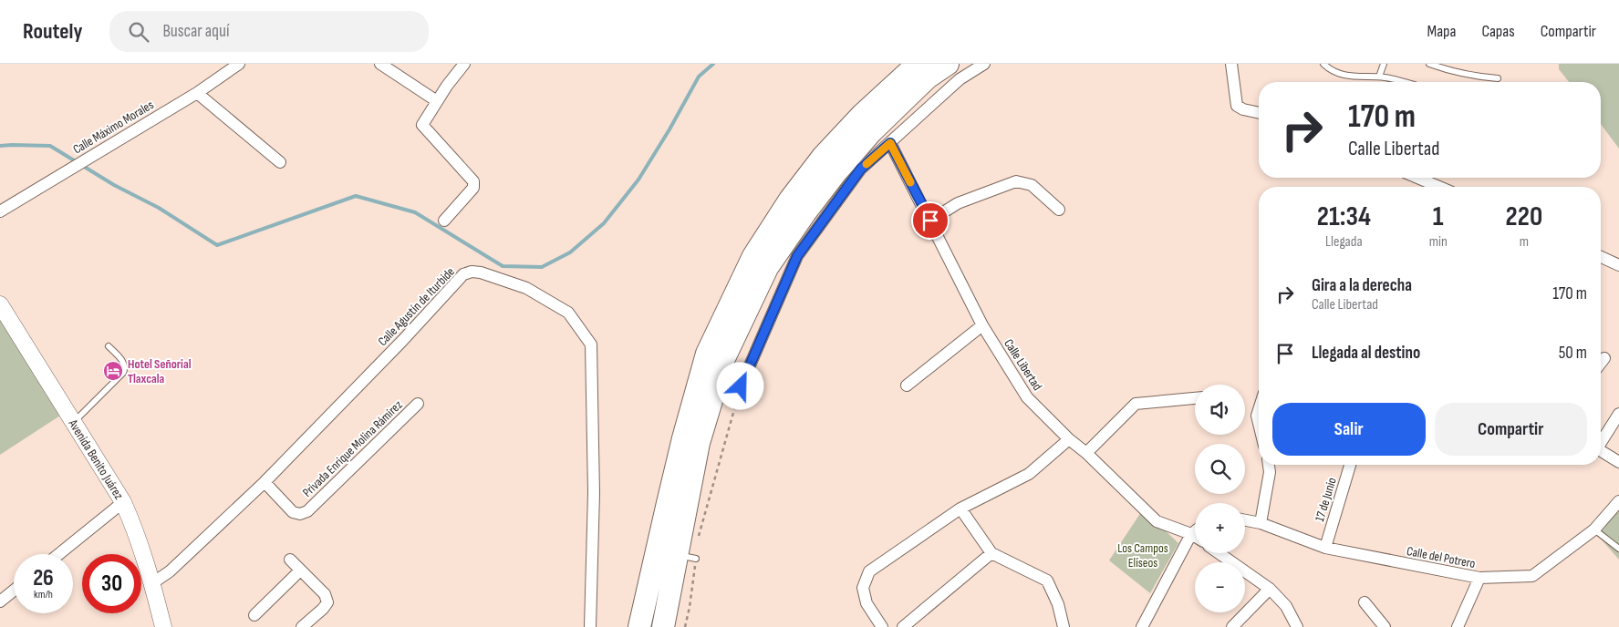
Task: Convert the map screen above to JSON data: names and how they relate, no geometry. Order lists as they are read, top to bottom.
{
  "streets": {
    "main road": ["Avenida Benito Juárez"],
    "street": [
      "Calle Máximo Morales",
      "Calle Agustín de Iturbide",
      "Calle Libertad",
      "Privada Enrique Molina Rámirez",
      "17 de Junio",
      "Calle del Potrero"
    ]
  },
  "crossings": [
    ["Calle Agustín de Iturbide", "Privada Enrique Molina Rámirez"],
    ["Calle Agustín de Iturbide", "Avenida Benito Juárez"],
    ["17 de Junio", "Calle del Potrero"]
  ],
  "parks": ["Los Campos Elíseos"],
  "places": {
    "hotel": ["Hotel Señorial Tlaxcala"]
  },
  "page": {
    "header": "Routely",
    "search": "Buscar aquí",
    "nav": ["Mapa", "Capas", "Compartir"],
    "turn": ["170 m", "Calle Libertad"],
    "eta": [
      "21:34",
      "Llegada",
      "1",
      "min",
      "220",
      "m"
    ],
    "list": [
      {
        "name": "Gira a la derecha",
        "note": "Calle Libertad",
        "value": "170 m"
      },
      {
        "name": "Llegada al destino",
        "value": "50 m"
      }
    ],
    "map_buttons": ["+", "−"],
    "buttons": ["Salir", "Compartir"],
    "speed": "26 km/h",
    "limit": "30"
  }
}
